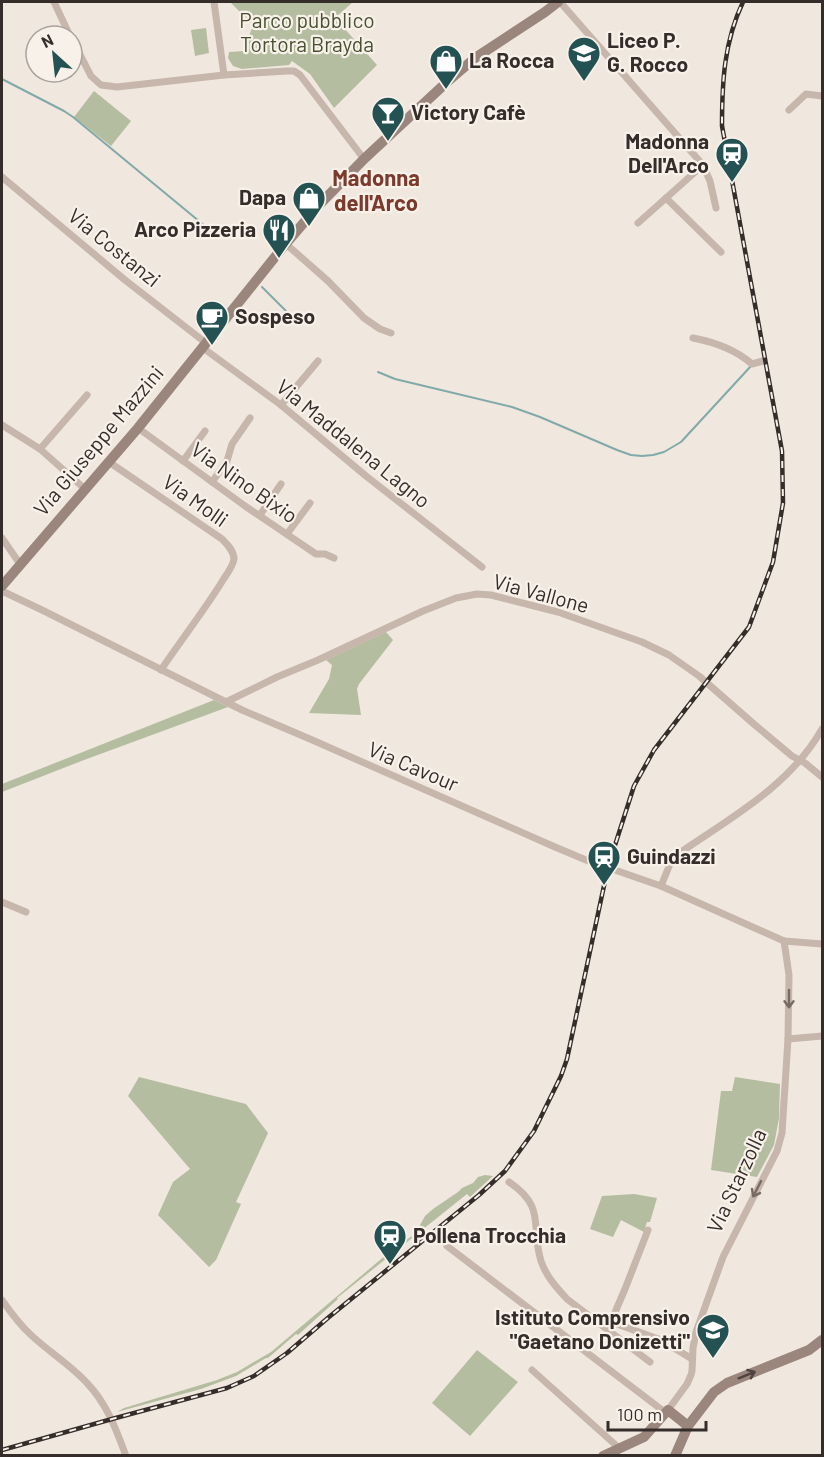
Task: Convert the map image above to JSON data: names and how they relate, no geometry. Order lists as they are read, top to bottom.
{
  "streets": {
    "main road": ["Via Giuseppe Mazzini"],
    "street": [
      "Via Costanzi",
      "Via Maddalena Lagno",
      "Via Nino Bixio",
      "Via Molli",
      "Via Vallone",
      "Via Cavour",
      "Via Starzolla"
    ]
  },
  "crossings": [
    ["Via Costanzi", "Via Giuseppe Mazzini"],
    ["Via Costanzi", "Via Maddalena Lagno"],
    ["Via Giuseppe Mazzini", "Via Maddalena Lagno"],
    ["Via Giuseppe Mazzini", "Via Nino Bixio"],
    ["Via Giuseppe Mazzini", "Via Molli"],
    ["Via Molli", "Via Cavour"],
    ["Via Vallone", "Via Cavour"],
    ["Via Cavour", "Via Starzolla"]
  ],
  "one_way": ["Via Starzolla"],
  "districts": ["Madonna dell'Arco"],
  "parks": ["Parco pubblico Tortora Brayda"],
  "places": {
    "school or university": ["Liceo P. G. Rocco", "Istituto Comprensivo \"Gaetano Donizetti\""],
    "shop": ["La Rocca", "Dapa"],
    "bar": ["Victory Cafè"],
    "station": ["Madonna Dell'Arco", "Guindazzi", "Pollena Trocchia"],
    "restaurant": ["Arco Pizzeria"],
    "cafe": ["Sospeso"]
  },
  "scale_bar": "100 m",
  "north": "top left"
}
